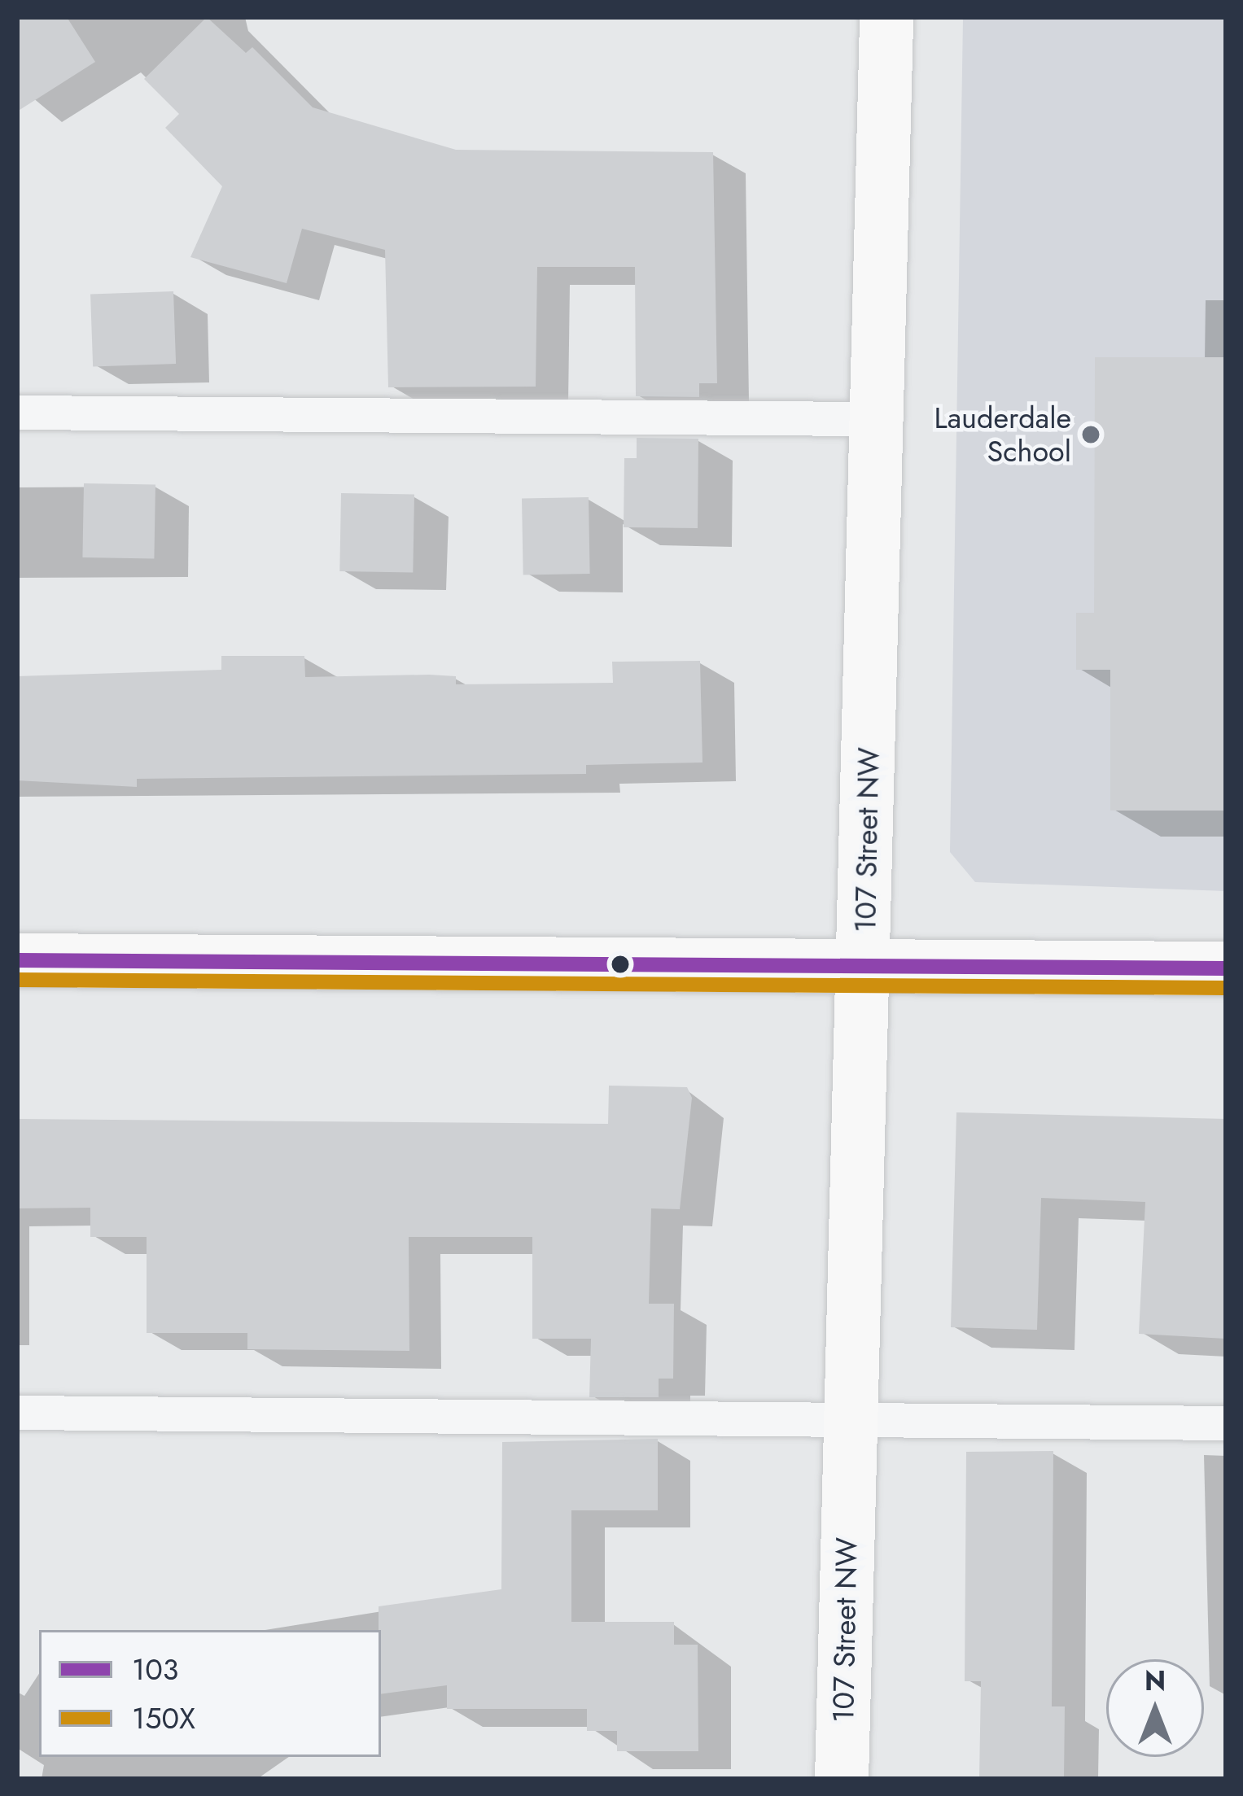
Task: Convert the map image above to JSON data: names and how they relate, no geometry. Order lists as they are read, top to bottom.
{
  "streets": {
    "street": ["107 Street NW"]
  },
  "places": ["Lauderdale School"],
  "lines": ["transit line 103", "transit line 150X"],
  "legend": ["103", "150X"],
  "north": "top"
}
